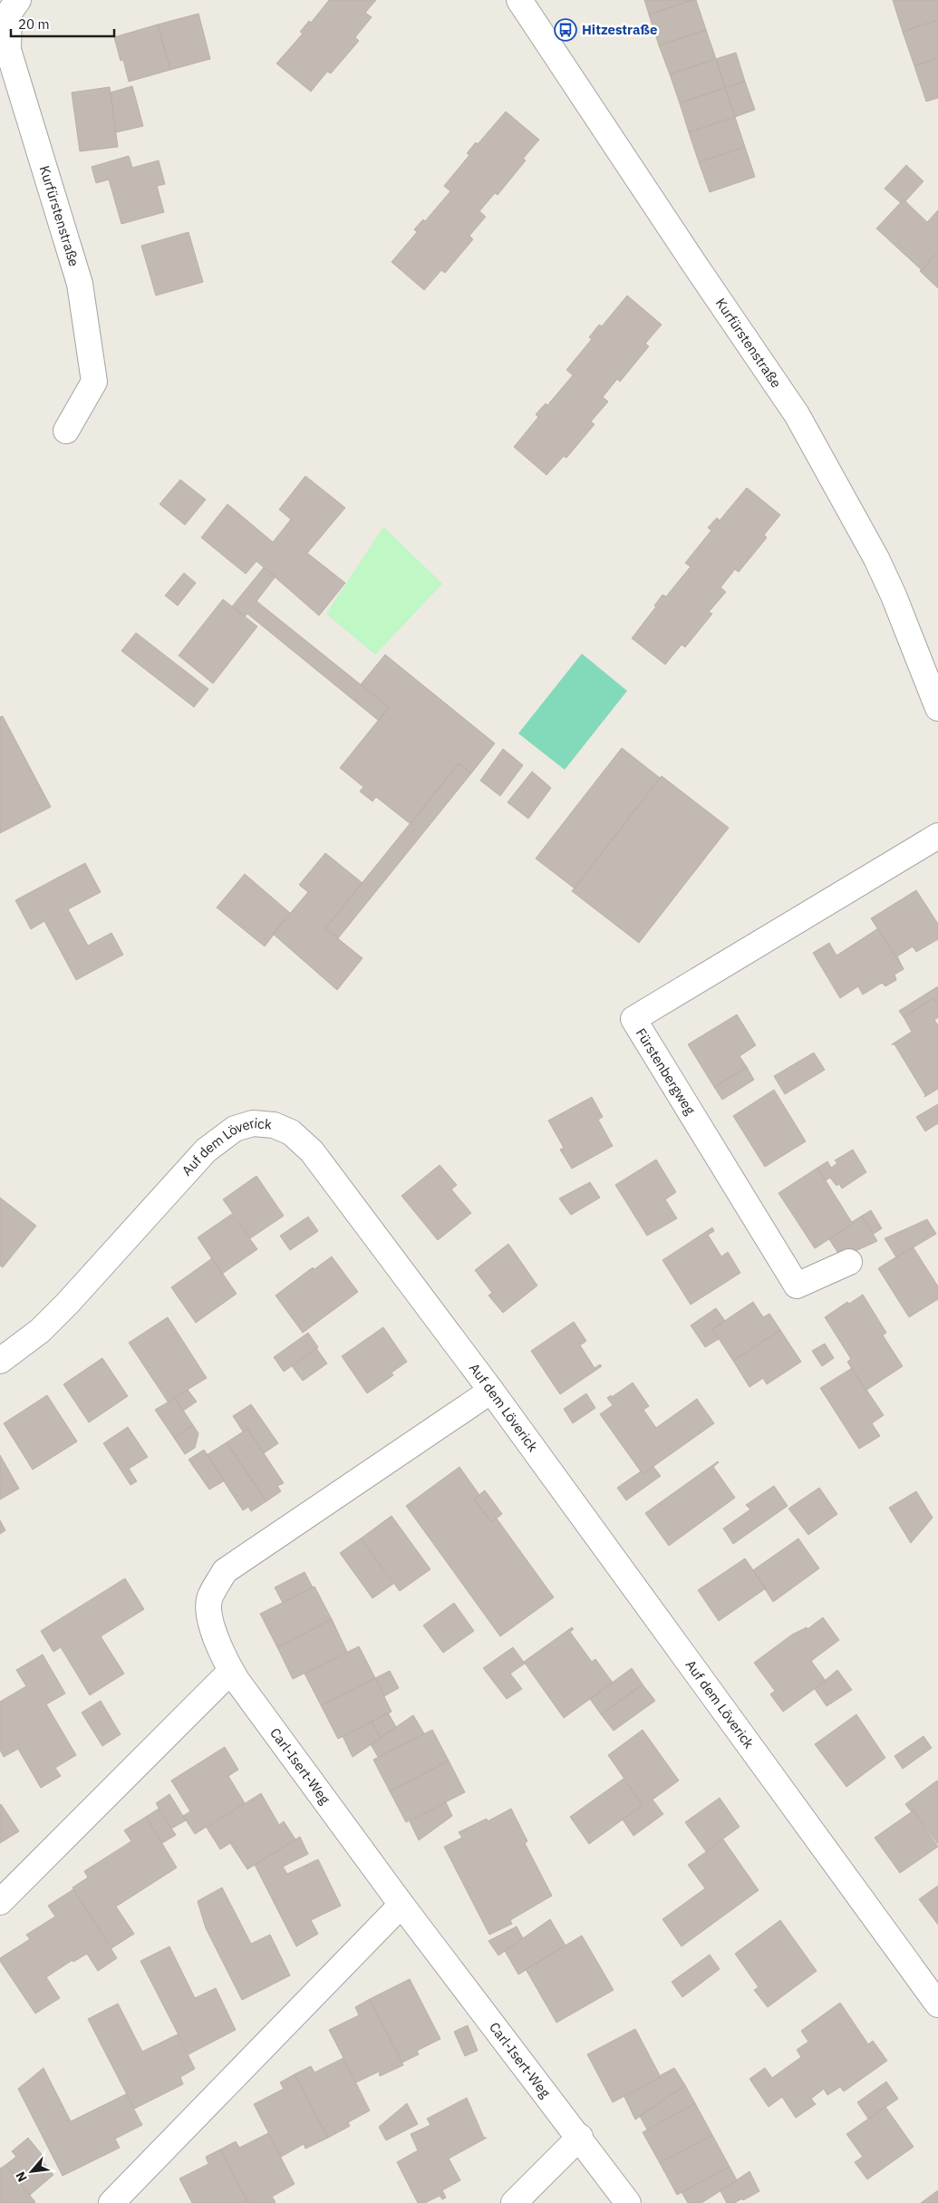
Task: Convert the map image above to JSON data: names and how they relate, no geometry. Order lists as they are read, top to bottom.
{
  "streets": {
    "street": [
      "Kurfürstenstraße",
      "Fürstenbergweg",
      "Auf dem Löverick",
      "Carl-Isert-Weg"
    ]
  },
  "crossings": [
    ["Auf dem Löverick", "Carl-Isert-Weg"]
  ],
  "places": {
    "bus stop": ["Hitzestraße"]
  },
  "scale_bar": "20 m",
  "north": "bottom left"
}
